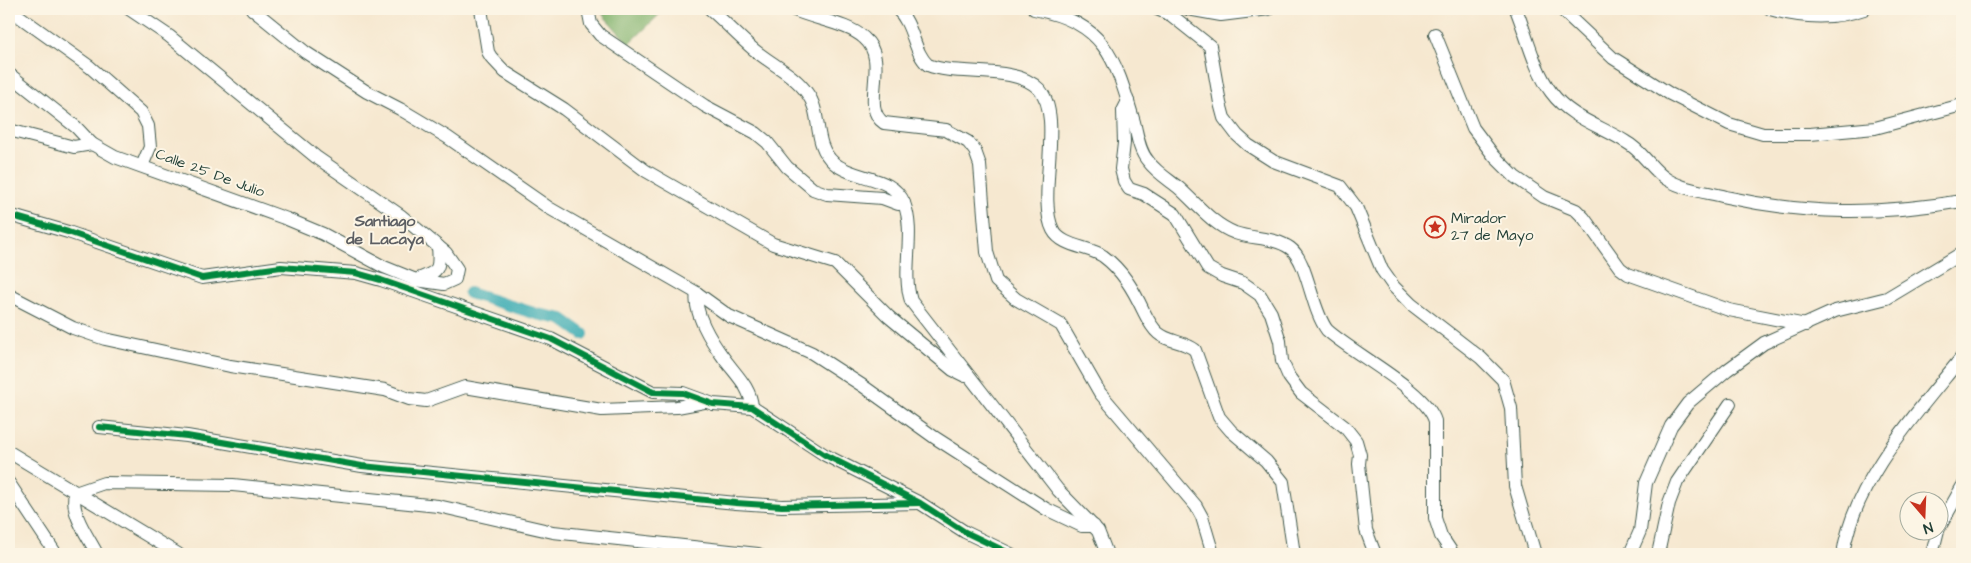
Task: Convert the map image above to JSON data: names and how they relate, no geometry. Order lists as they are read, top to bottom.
{
  "streets": {
    "street": ["Calle 25 De Julio"]
  },
  "districts": ["Santiago de Lacaya"],
  "places": {
    "place": ["Mirador 27 de Mayo"]
  },
  "north": "bottom"
}
